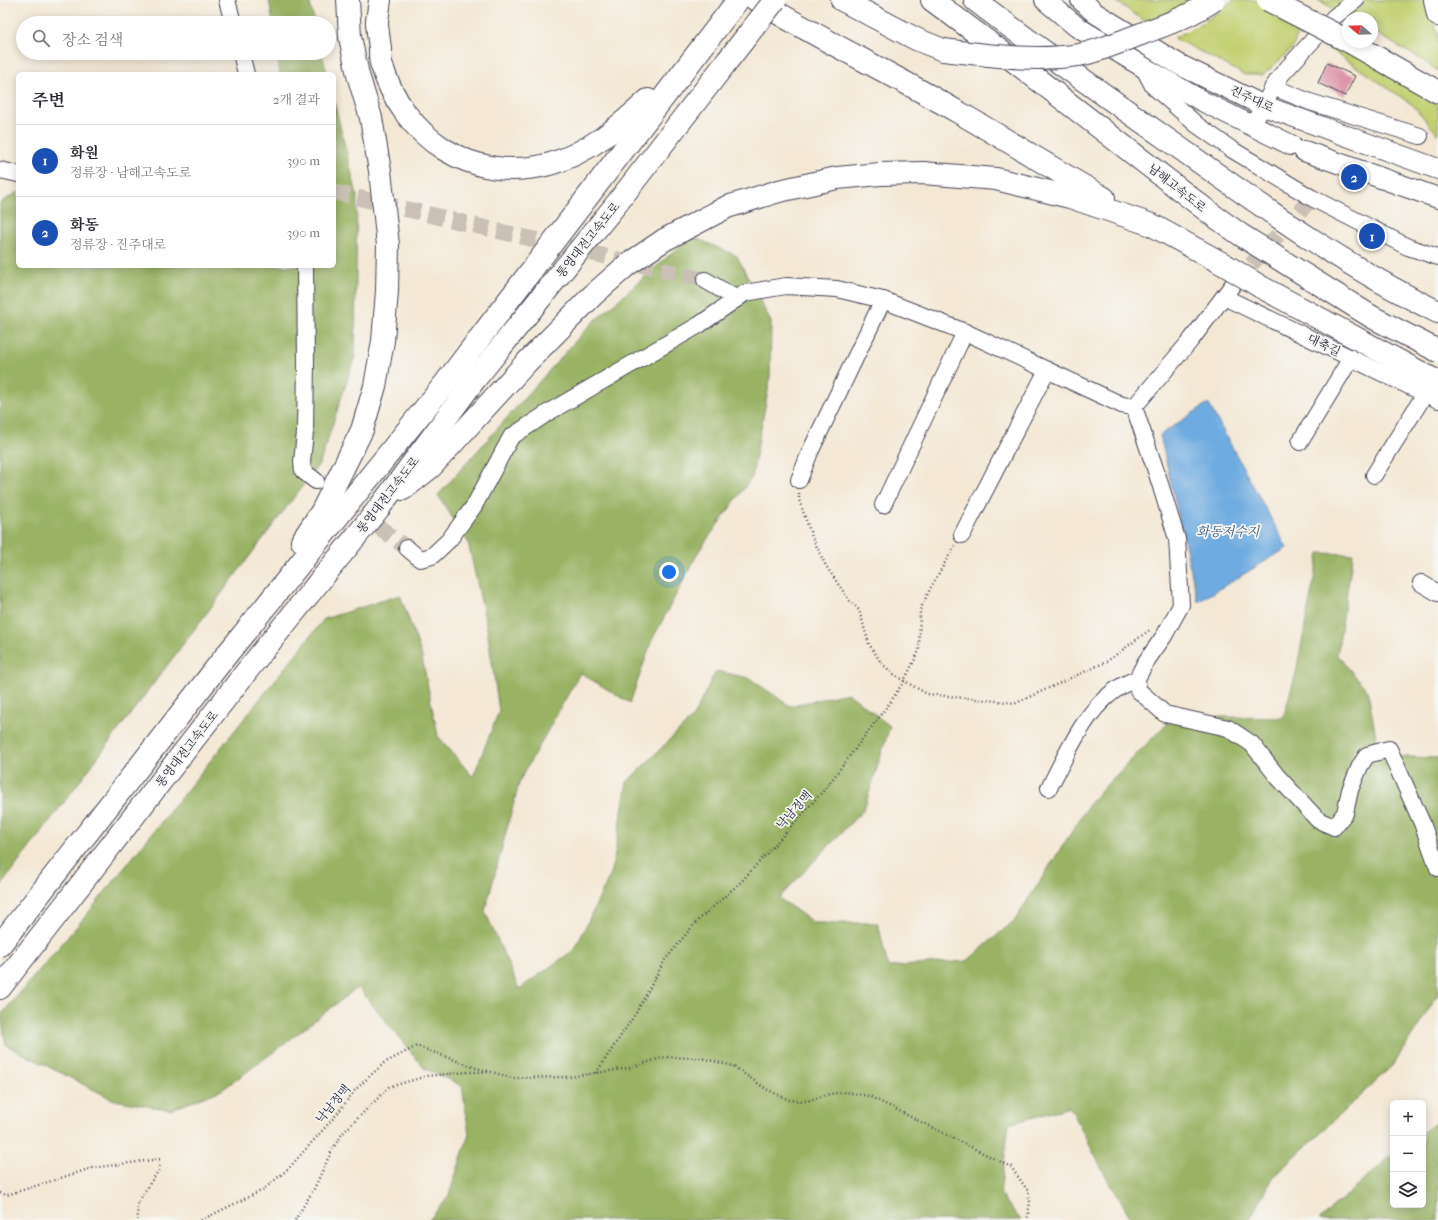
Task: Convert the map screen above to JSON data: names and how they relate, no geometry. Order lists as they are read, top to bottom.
{
  "streets": {
    "highway": ["남해고속도로", "통영대전고속도로"],
    "main road": ["진주대로"],
    "street": ["대축길"],
    "path": ["낙남정맥"]
  },
  "water": ["화동저수지"],
  "north": "left",
  "page": {
    "search": "장소 검색",
    "heading": ["주변", "2개 결과"],
    "list": [
      {
        "mark": "1",
        "name": "화원",
        "note": "정류장 · 남해고속도로",
        "value": "390 m"
      },
      {
        "mark": "2",
        "name": "화동",
        "note": "정류장 · 진주대로",
        "value": "390 m"
      }
    ],
    "pins": ["2", "1"],
    "map_buttons": ["+", "−"]
  }
}
